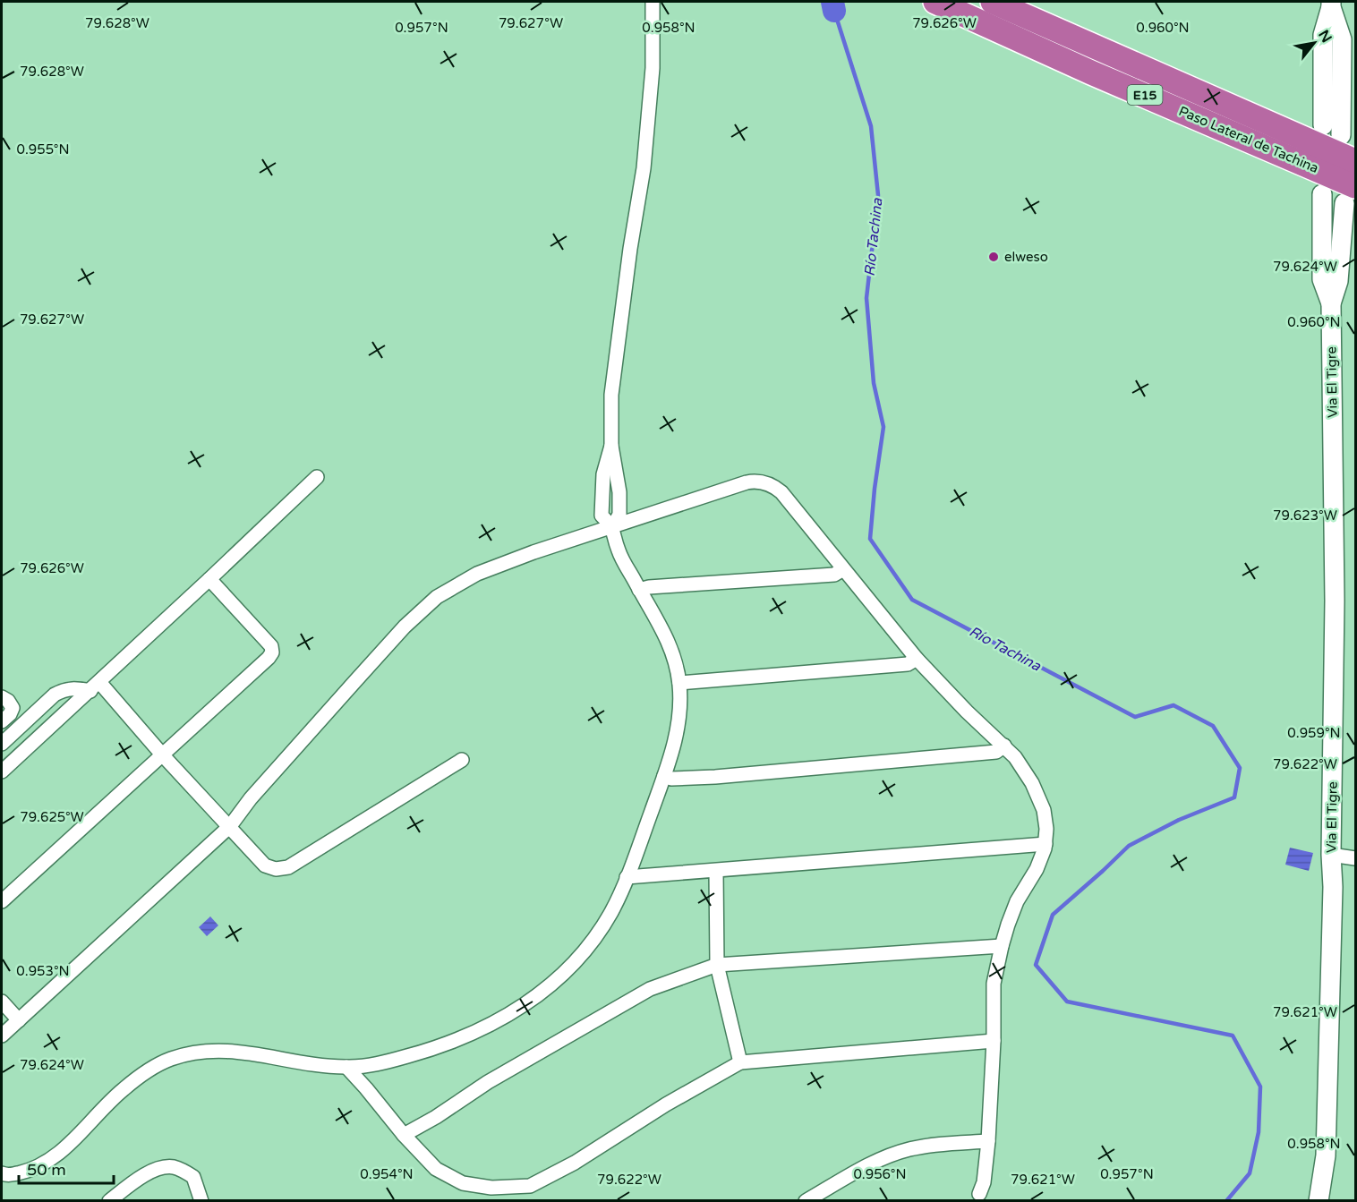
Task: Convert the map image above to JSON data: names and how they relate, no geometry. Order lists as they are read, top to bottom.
{
  "streets": {
    "highway": ["E15", "Paso Lateral de Tachina"],
    "street": ["Via El Tigre"]
  },
  "crossings": [
    ["Paso Lateral de Tachina", "Via El Tigre"]
  ],
  "water": ["Río Tachina"],
  "places": ["elweso"],
  "scale_bar": "50 m",
  "north": "top right",
  "coordinates": [
    "79.628°W",
    "79.627°W",
    "79.626°W",
    "0.957°N",
    "0.958°N",
    "0.960°N",
    "0.955°N",
    "79.624°W",
    "79.623°W",
    "0.959°N",
    "79.622°W",
    "79.625°W",
    "0.953°N",
    "79.621°W",
    "0.954°N",
    "0.956°N"
  ]
}
